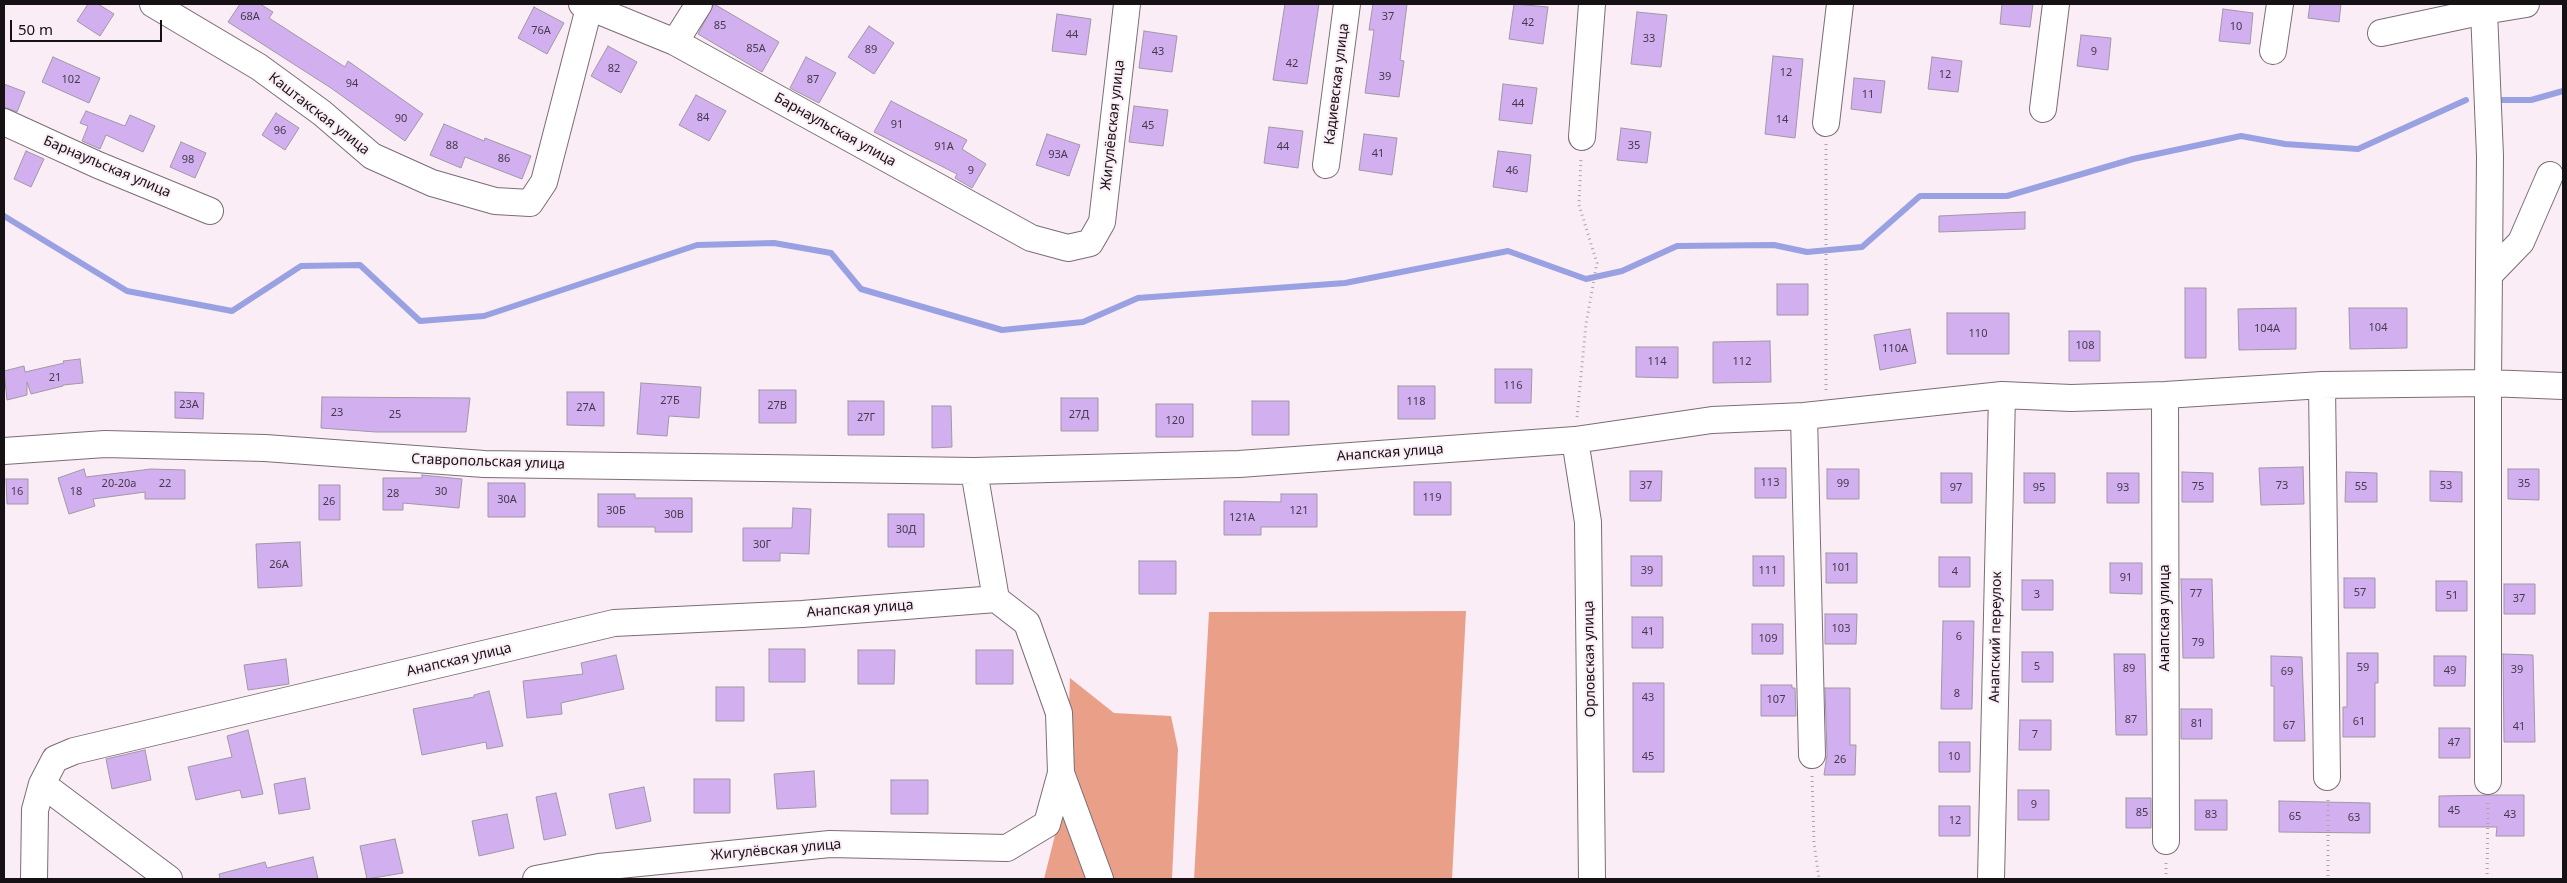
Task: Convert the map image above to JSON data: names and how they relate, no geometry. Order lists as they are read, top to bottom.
{
  "streets": {
    "street": [
      "Кадиевская улица",
      "Каштакская улица",
      "Жигулёвская улица",
      "Барнаульская улица",
      "Анапская улица",
      "Ставропольская улица",
      "Анапский переулок",
      "Орловская улица"
    ]
  },
  "crossings": [
    ["Каштакская улица", "Барнаульская улица"],
    ["Жигулёвская улица", "Барнаульская улица"],
    ["Анапская улица", "Ставропольская улица"],
    ["Анапская улица", "Анапский переулок"],
    ["Анапская улица", "Орловская улица"]
  ],
  "house_numbers": [
    "68А",
    "37",
    "42",
    "85",
    "10",
    "76А",
    "44",
    "33",
    "85А",
    "89",
    "43",
    "9",
    "42",
    "82",
    "12",
    "12",
    "39",
    "102",
    "87",
    "94",
    "11",
    "44",
    "84",
    "90",
    "14",
    "91",
    "45",
    "96",
    "88",
    "35",
    "91А",
    "44",
    "41",
    "93А",
    "86",
    "98",
    "9",
    "46",
    "104",
    "104А",
    "110",
    "108",
    "110А",
    "114",
    "112",
    "21",
    "116",
    "27Б",
    "118",
    "23А",
    "27В",
    "27А",
    "23",
    "25",
    "27Д",
    "27Г",
    "120",
    "113",
    "20-20а",
    "22",
    "99",
    "35",
    "37",
    "73",
    "53",
    "75",
    "55",
    "97",
    "95",
    "93",
    "16",
    "18",
    "30",
    "28",
    "119",
    "30А",
    "26",
    "30Б",
    "121",
    "30В",
    "121А",
    "30Д",
    "30Г",
    "26А",
    "101",
    "39",
    "111",
    "4",
    "91",
    "57",
    "77",
    "3",
    "51",
    "37",
    "103",
    "41",
    "6",
    "109",
    "79",
    "5",
    "59",
    "89",
    "39",
    "49",
    "69",
    "8",
    "43",
    "107",
    "87",
    "61",
    "81",
    "67",
    "41",
    "7",
    "47",
    "45",
    "10",
    "26",
    "9",
    "45",
    "85",
    "83",
    "43",
    "65",
    "63",
    "12"
  ],
  "scale_bar": "50 m"
}
